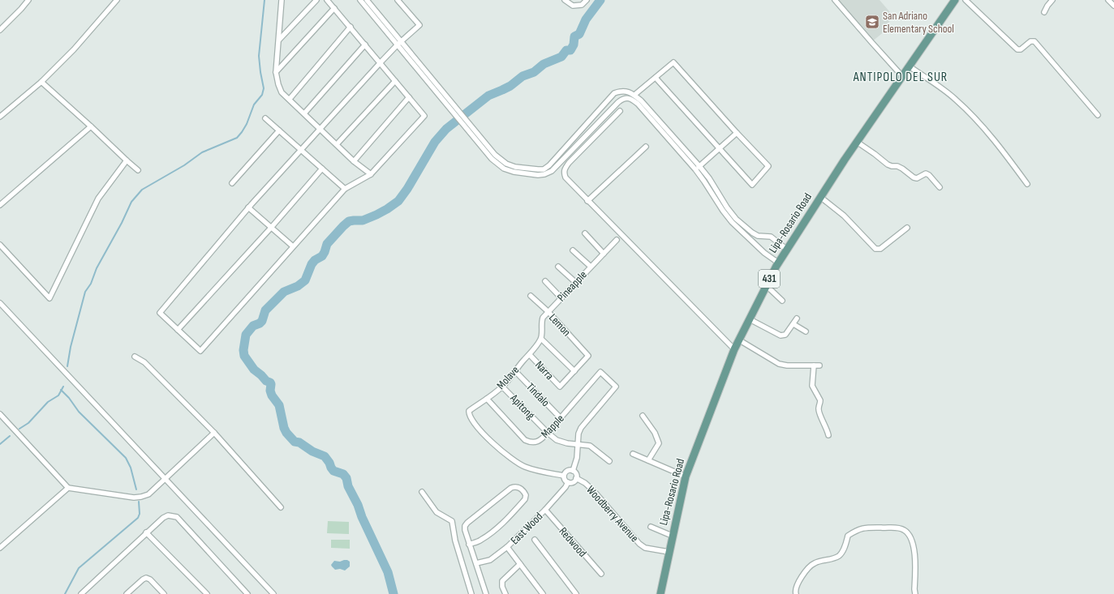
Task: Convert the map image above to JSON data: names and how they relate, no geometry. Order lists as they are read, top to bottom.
{
  "streets": {
    "main road": ["Lipa-Rosario Road", "431"],
    "street": [
      "Pineapple",
      "Lemon",
      "Narra",
      "Molave",
      "Tindalo",
      "Apitong",
      "Mapple",
      "Woodberry Avenue",
      "East Wood",
      "Redwood"
    ]
  },
  "crossings": [
    ["Lipa-Rosario Road", "Woodberry Avenue"],
    ["Pineapple", "Lemon"],
    ["Pineapple", "Molave"],
    ["Lemon", "Narra"],
    ["Narra", "Molave"],
    ["Molave", "Tindalo"],
    ["Molave", "Apitong"],
    ["Molave", "Mapple"],
    ["Molave", "Woodberry Avenue"],
    ["Molave", "East Wood"],
    ["Tindalo", "Mapple"],
    ["Apitong", "Mapple"],
    ["Woodberry Avenue", "East Wood"],
    ["East Wood", "Redwood"]
  ],
  "districts": ["ANTIPOLO DEL SUR"],
  "places": {
    "school or university": ["San Adriano Elementary School"]
  }
}
